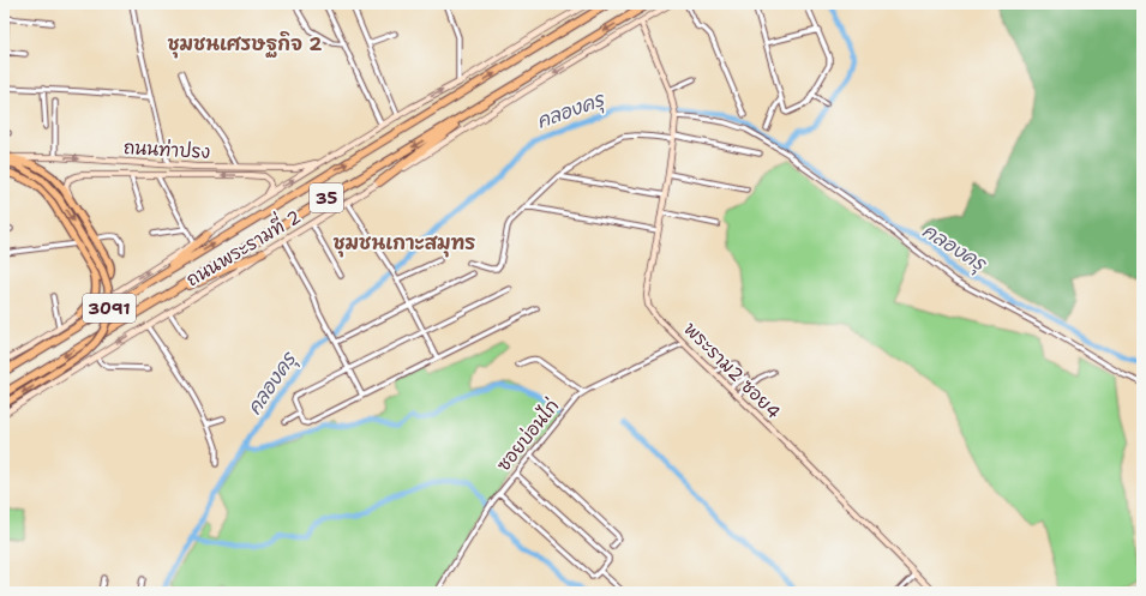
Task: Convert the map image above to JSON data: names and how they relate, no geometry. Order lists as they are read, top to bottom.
{
  "streets": {
    "highway": ["35", "ถนนพระรามที่ 2"],
    "main road": ["ถนนท่าปรง", "3091", "พระราม2 ซอย4"],
    "street": ["ซอยบ่อนไก่"]
  },
  "crossings": [
    ["ถนนท่าปรง", "ถนนพระรามที่ 2"],
    ["ถนนท่าปรง", "3091"],
    ["พระราม2 ซอย4", "ซอยบ่อนไก่"]
  ],
  "districts": ["ชุมชนเศรษฐกิจ 2", "ชุมชนเกาะสมุทร"],
  "water": ["คลองครุ"]
}
